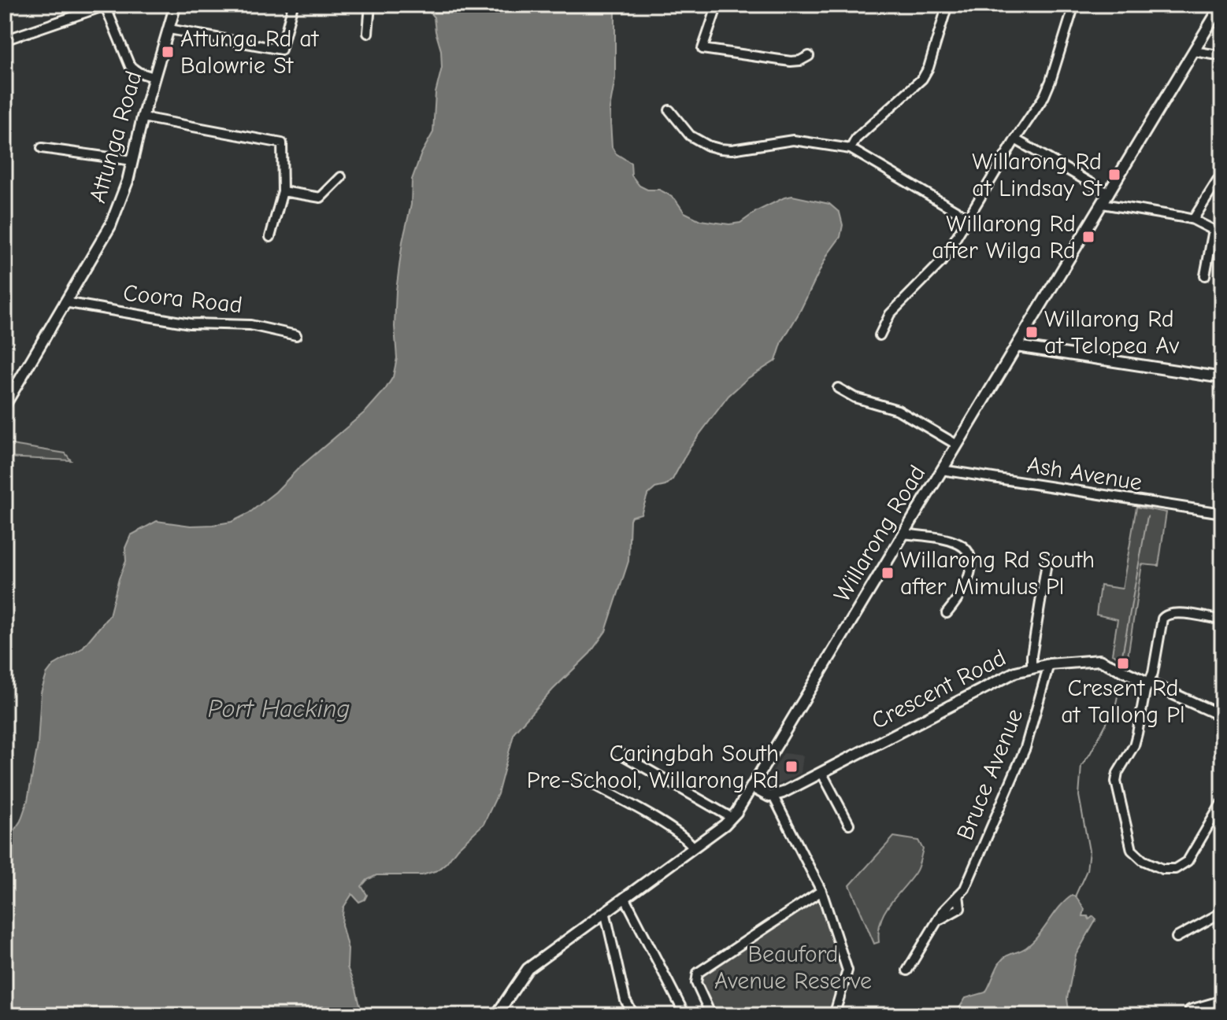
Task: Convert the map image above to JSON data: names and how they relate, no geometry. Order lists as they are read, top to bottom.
{
  "streets": {
    "street": [
      "Attunga Road",
      "Coora Road",
      "Ash Avenue",
      "Willarong Road",
      "Crescent Road",
      "Bruce Avenue"
    ]
  },
  "crossings": [
    ["Attunga Road", "Coora Road"],
    ["Ash Avenue", "Willarong Road"],
    ["Crescent Road", "Bruce Avenue"]
  ],
  "water": ["Port Hacking"],
  "parks": ["Beauford Avenue Reserve"],
  "places": {
    "transit": [
      "Attunga Rd at Balowrie St",
      "Willarong Rd at Lindsay St",
      "Willarong Rd after Wilga Rd",
      "Willarong Rd at Telopea Av",
      "Willarong Rd South after Mimulus Pl",
      "Cresent Rd at Tallong Pl",
      "Caringbah South Pre-School, Willarong Rd"
    ]
  }
}
